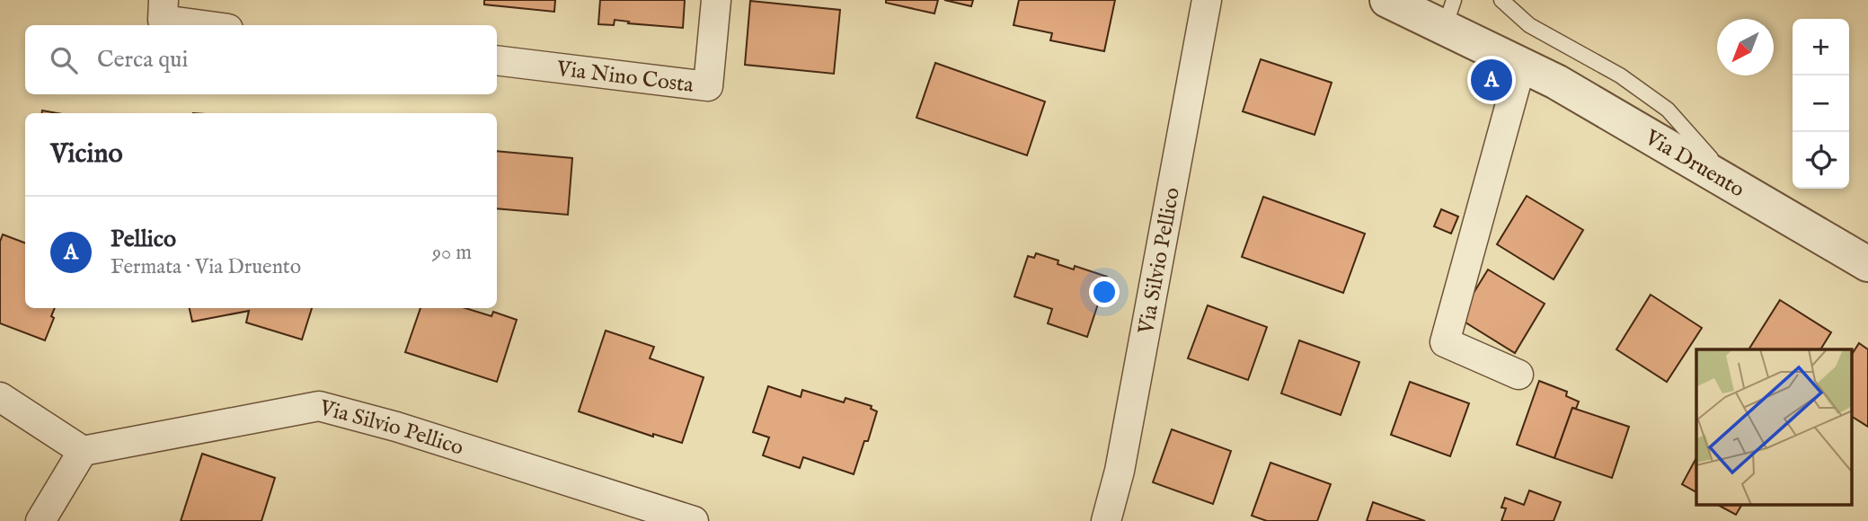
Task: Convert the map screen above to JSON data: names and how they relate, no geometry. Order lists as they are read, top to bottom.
{
  "streets": {
    "street": ["Via Nino Costa", "Via Druento", "Via Silvio Pellico"]
  },
  "north": "bottom left",
  "page": {
    "map_buttons": ["+", "−"],
    "search": "Cerca qui",
    "pins": "A",
    "heading": "Vicino",
    "list": [
      {
        "mark": "A",
        "name": "Pellico",
        "note": "Fermata · Via Druento",
        "value": "90 m"
      }
    ]
  }
}
